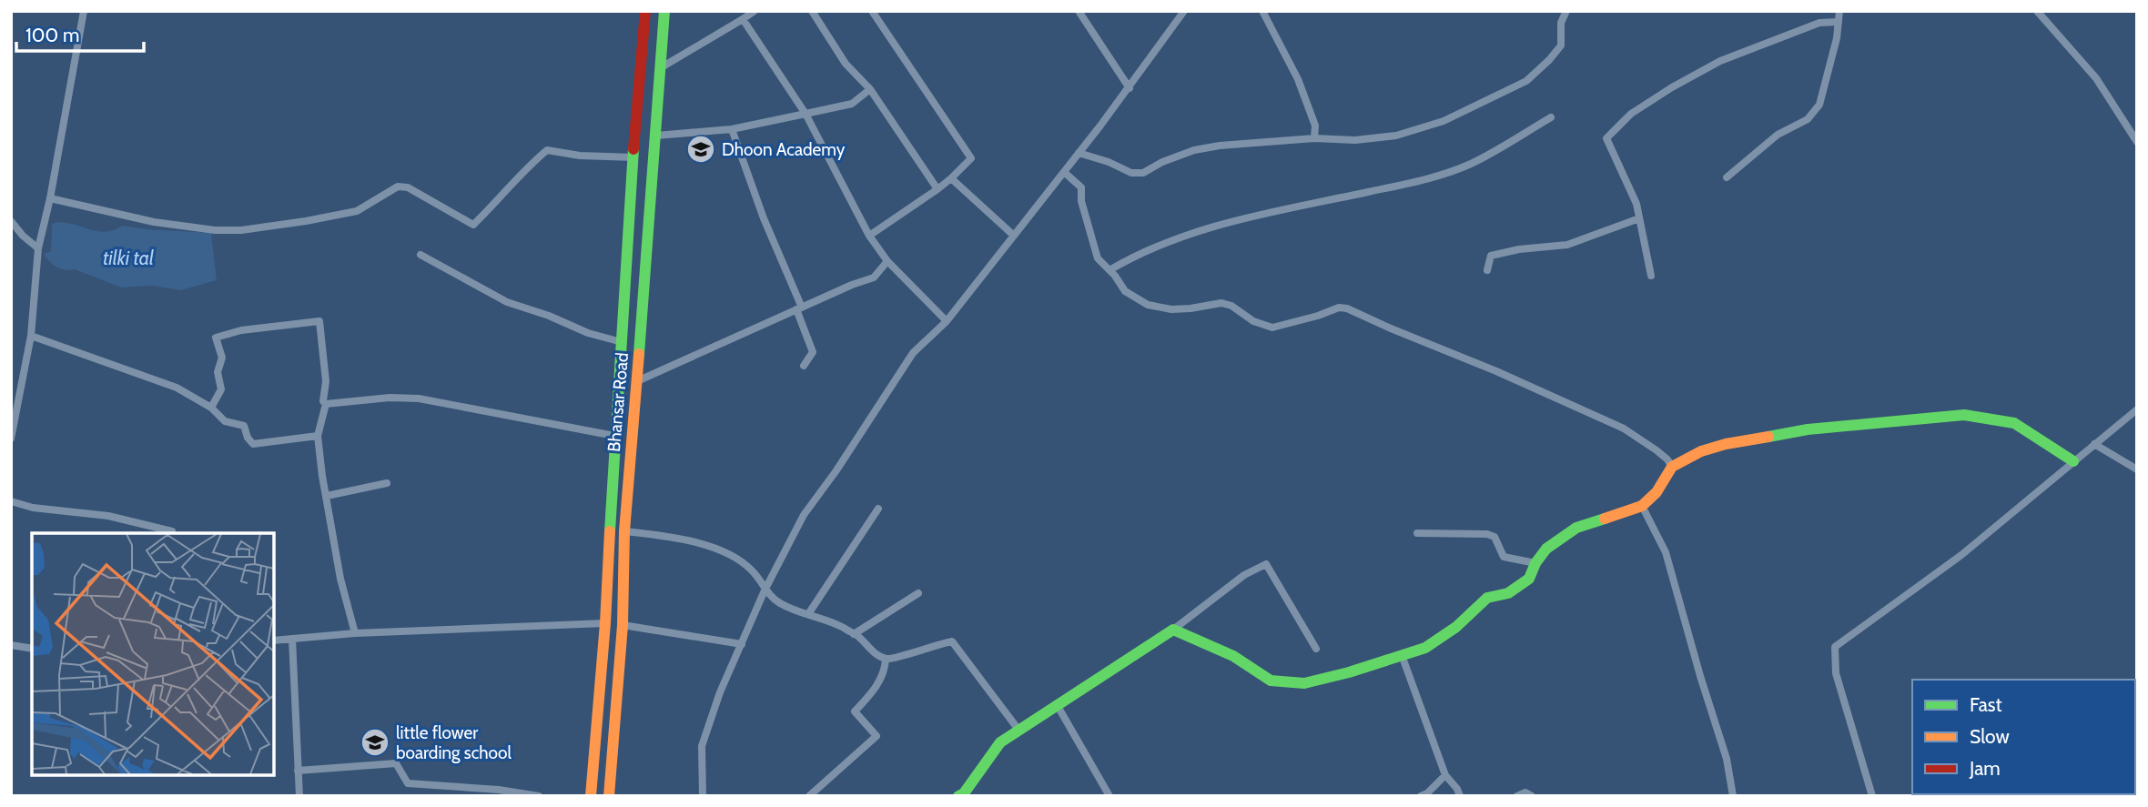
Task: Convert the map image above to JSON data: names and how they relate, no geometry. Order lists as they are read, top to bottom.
{
  "streets": {
    "main road": ["Bhansar Road"]
  },
  "water": ["tilki tal"],
  "places": {
    "school or university": ["Dhoon Academy", "little flower boarding school"]
  },
  "legend": ["Fast", "Slow", "Jam"],
  "scale_bar": "100 m"
}
